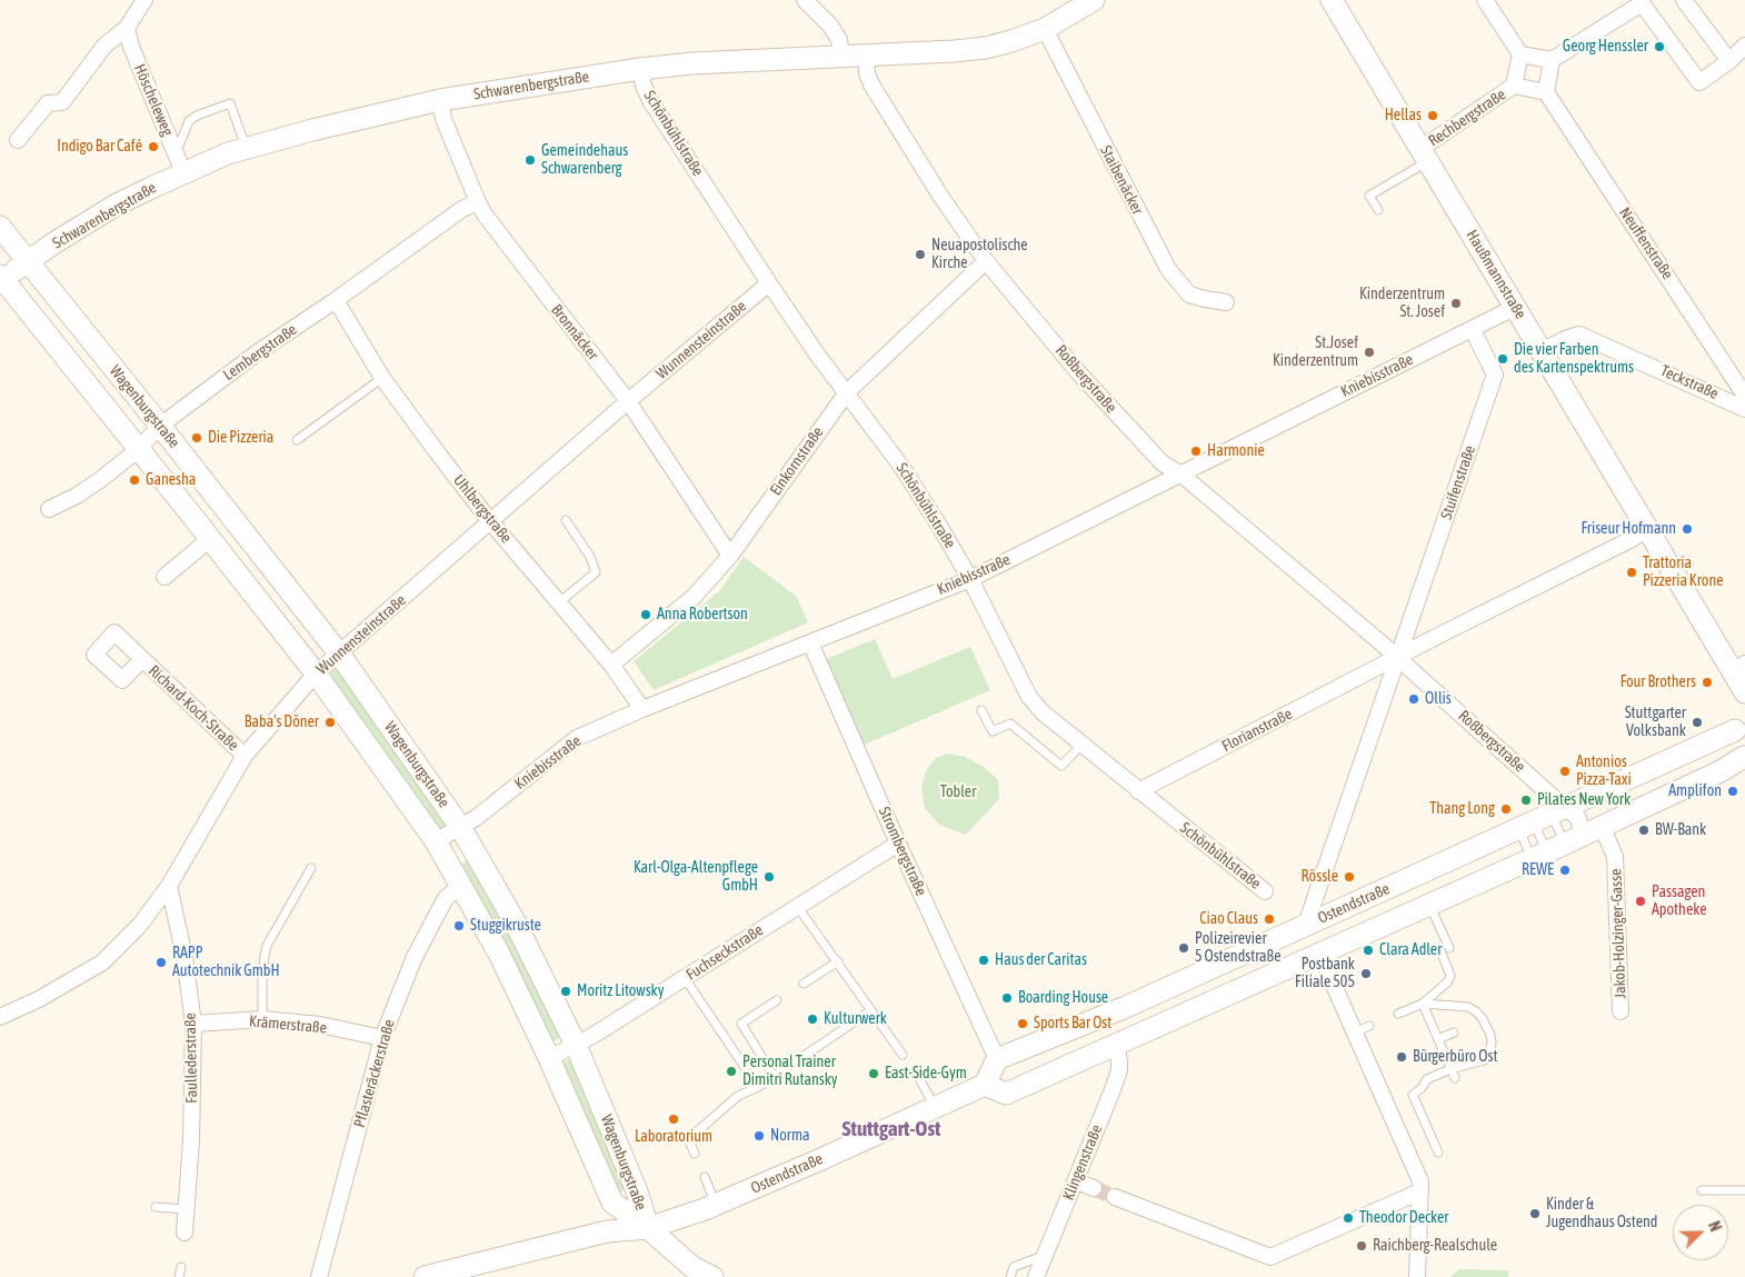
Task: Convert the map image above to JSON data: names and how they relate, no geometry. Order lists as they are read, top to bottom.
{
  "streets": {
    "street": [
      "Schwarenbergstraße",
      "Höscheleweg",
      "Rechbergstraße",
      "Schönbühlstraße",
      "Staibenäcker",
      "Neuffenstraße",
      "Haußmannstraße",
      "Bronnäcker",
      "Wunnensteinstraße",
      "Lembergstraße",
      "Kniebisstraße",
      "Roßbergstraße",
      "Teckstraße",
      "Wagenburgstraße",
      "Einkornstraße",
      "Stuifenstraße",
      "Uhlbergstraße",
      "Richard-Koch-Straße",
      "Florianstraße",
      "Strombergstraße",
      "Ostendstraße",
      "Jakob-Holzinger-Gasse",
      "Fuchseckstraße",
      "Krämerstraße",
      "Faullederstraße",
      "Pflasteräckerstraße",
      "Klingenstraße"
    ]
  },
  "crossings": [
    ["Schwarenbergstraße", "Höscheleweg"],
    ["Schwarenbergstraße", "Schönbühlstraße"],
    ["Schwarenbergstraße", "Staibenäcker"],
    ["Schwarenbergstraße", "Bronnäcker"],
    ["Schwarenbergstraße", "Roßbergstraße"],
    ["Schwarenbergstraße", "Wagenburgstraße"],
    ["Rechbergstraße", "Haußmannstraße"],
    ["Schönbühlstraße", "Wunnensteinstraße"],
    ["Schönbühlstraße", "Kniebisstraße"],
    ["Schönbühlstraße", "Einkornstraße"],
    ["Schönbühlstraße", "Florianstraße"],
    ["Haußmannstraße", "Kniebisstraße"],
    ["Haußmannstraße", "Teckstraße"],
    ["Haußmannstraße", "Florianstraße"],
    ["Bronnäcker", "Wunnensteinstraße"],
    ["Bronnäcker", "Lembergstraße"],
    ["Bronnäcker", "Einkornstraße"],
    ["Wunnensteinstraße", "Wagenburgstraße"],
    ["Wunnensteinstraße", "Uhlbergstraße"],
    ["Wunnensteinstraße", "Richard-Koch-Straße"],
    ["Wunnensteinstraße", "Faullederstraße"],
    ["Lembergstraße", "Wagenburgstraße"],
    ["Lembergstraße", "Uhlbergstraße"],
    ["Kniebisstraße", "Roßbergstraße"],
    ["Kniebisstraße", "Wagenburgstraße"],
    ["Kniebisstraße", "Stuifenstraße"],
    ["Kniebisstraße", "Uhlbergstraße"],
    ["Kniebisstraße", "Strombergstraße"],
    ["Roßbergstraße", "Einkornstraße"],
    ["Roßbergstraße", "Stuifenstraße"],
    ["Roßbergstraße", "Florianstraße"],
    ["Roßbergstraße", "Ostendstraße"],
    ["Wagenburgstraße", "Ostendstraße"],
    ["Wagenburgstraße", "Fuchseckstraße"],
    ["Wagenburgstraße", "Pflasteräckerstraße"],
    ["Einkornstraße", "Uhlbergstraße"],
    ["Stuifenstraße", "Florianstraße"],
    ["Stuifenstraße", "Ostendstraße"],
    ["Strombergstraße", "Ostendstraße"],
    ["Strombergstraße", "Fuchseckstraße"],
    ["Ostendstraße", "Jakob-Holzinger-Gasse"],
    ["Ostendstraße", "Klingenstraße"],
    ["Krämerstraße", "Faullederstraße"],
    ["Krämerstraße", "Pflasteräckerstraße"]
  ],
  "districts": ["Stuttgart-Ost"],
  "parks": ["Tobler"],
  "places": [
    "Georg Henssler",
    "Hellas",
    "Indigo Bar Café",
    "Gemeindehaus Schwarenberg",
    "Neuapostolische Kirche",
    "Kinderzentrum St. Josef",
    "St.Josef Kinderzentrum",
    "Die vier Farben des Kartenspektrums",
    "Die Pizzeria",
    "Harmonie",
    "Ganesha",
    "Friseur Hofmann",
    "Trattoria Pizzeria Krone",
    "Anna Robertson",
    "Four Brothers",
    "Ollis",
    "Baba's Döner",
    "Stuttgarter Volksbank",
    "Antonios Pizza-Taxi",
    "Amplifon",
    "Pilates New York",
    "Thang Long",
    "BW-Bank",
    "REWE",
    "Karl-Olga-Altenpflege GmbH",
    "Rössle",
    "Passagen Apotheke",
    "Ciao Claus",
    "Stuggikruste",
    "Polizeirevier 5 Ostendstraße",
    "Clara Adler",
    "Haus der Caritas",
    "RAPP Autotechnik GmbH",
    "Postbank Filiale 505",
    "Moritz Litowsky",
    "Boarding House",
    "Kulturwerk",
    "Sports Bar Ost",
    "Bürgerbüro Ost",
    "Personal Trainer Dimitri Rutansky",
    "East-Side-Gym",
    "Laboratorium",
    "Norma",
    "Kinder & Jugendhaus Ostend",
    "Theodor Decker",
    "Raichberg-Realschule"
  ],
  "north": "top right"
}
